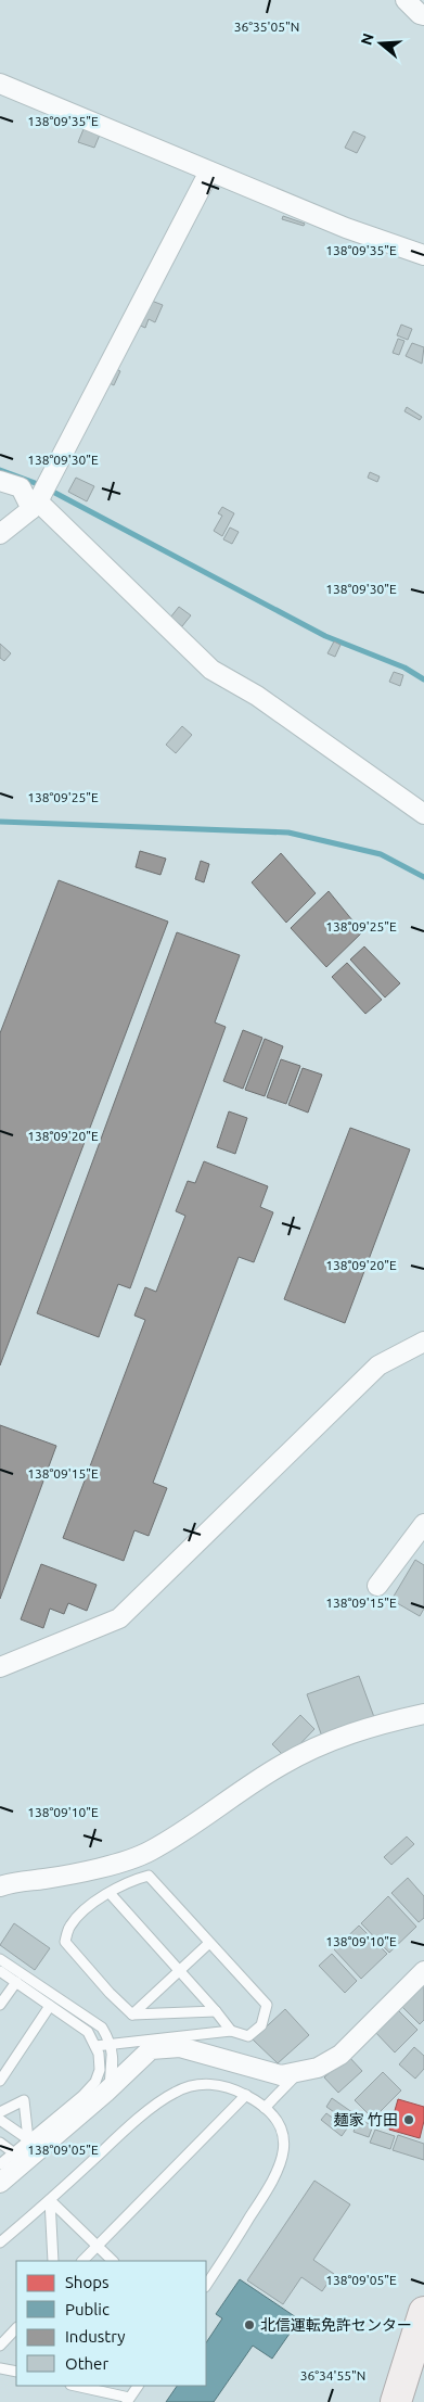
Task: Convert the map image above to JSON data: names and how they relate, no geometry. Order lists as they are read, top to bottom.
{
  "places": ["麺家 竹田", "北信運転免許センター"],
  "legend": [
    "Shops",
    "Public",
    "Industry",
    "Other"
  ],
  "north": "left",
  "coordinates": [
    "36°35'05\"N",
    "138°09'35\"E",
    "138°09'30\"E",
    "138°09'25\"E",
    "138°09'20\"E",
    "138°09'15\"E",
    "138°09'10\"E",
    "138°09'05\"E",
    "36°34'55\"N"
  ]
}
